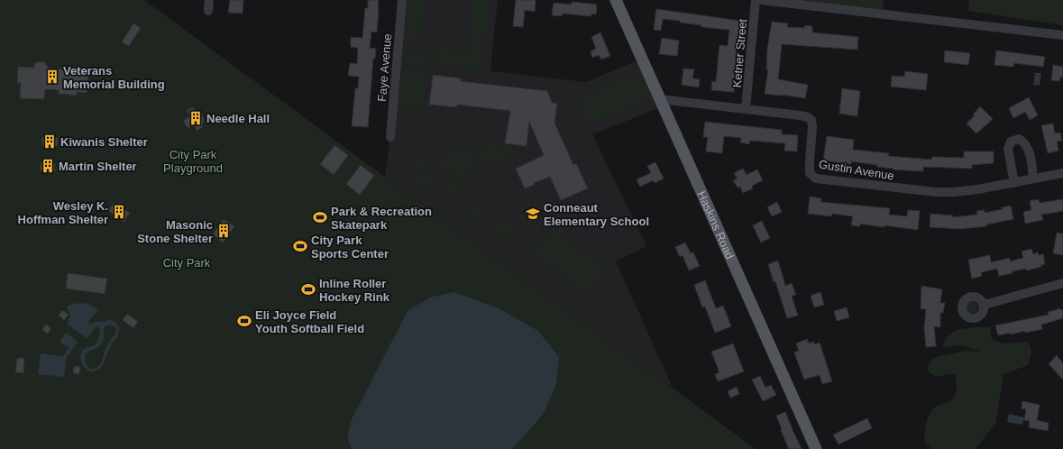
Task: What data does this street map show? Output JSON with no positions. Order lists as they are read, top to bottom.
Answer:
{
  "streets": {
    "main road": ["Haskins Road"],
    "street": ["Ketner Street", "Faye Avenue", "Gustin Avenue"]
  },
  "crossings": [
    ["Ketner Street", "Gustin Avenue"],
    ["Gustin Avenue", "Haskins Road"]
  ],
  "parks": ["City Park Playground", "City Park"],
  "places": {
    "building": [
      "Veterans Memorial Building",
      "Needle Hall",
      "Kiwanis Shelter",
      "Martin Shelter",
      "Wesley K. Hoffman Shelter",
      "Masonic Stone Shelter"
    ],
    "school or university": ["Conneaut Elementary School"],
    "sports": [
      "Park & Recreation Skatepark",
      "City Park Sports Center",
      "Inline Roller Hockey Rink",
      "Eli Joyce Field Youth Softball Field"
    ]
  }
}
